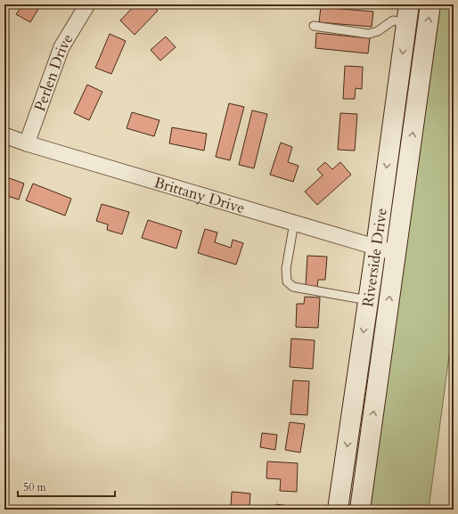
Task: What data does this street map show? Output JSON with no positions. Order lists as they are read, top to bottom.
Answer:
{
  "streets": {
    "street": ["Perlen Drive", "Brittany Drive", "Riverside Drive"]
  },
  "crossings": [
    ["Perlen Drive", "Brittany Drive"],
    ["Brittany Drive", "Riverside Drive"]
  ],
  "scale_bar": "50 m"
}
